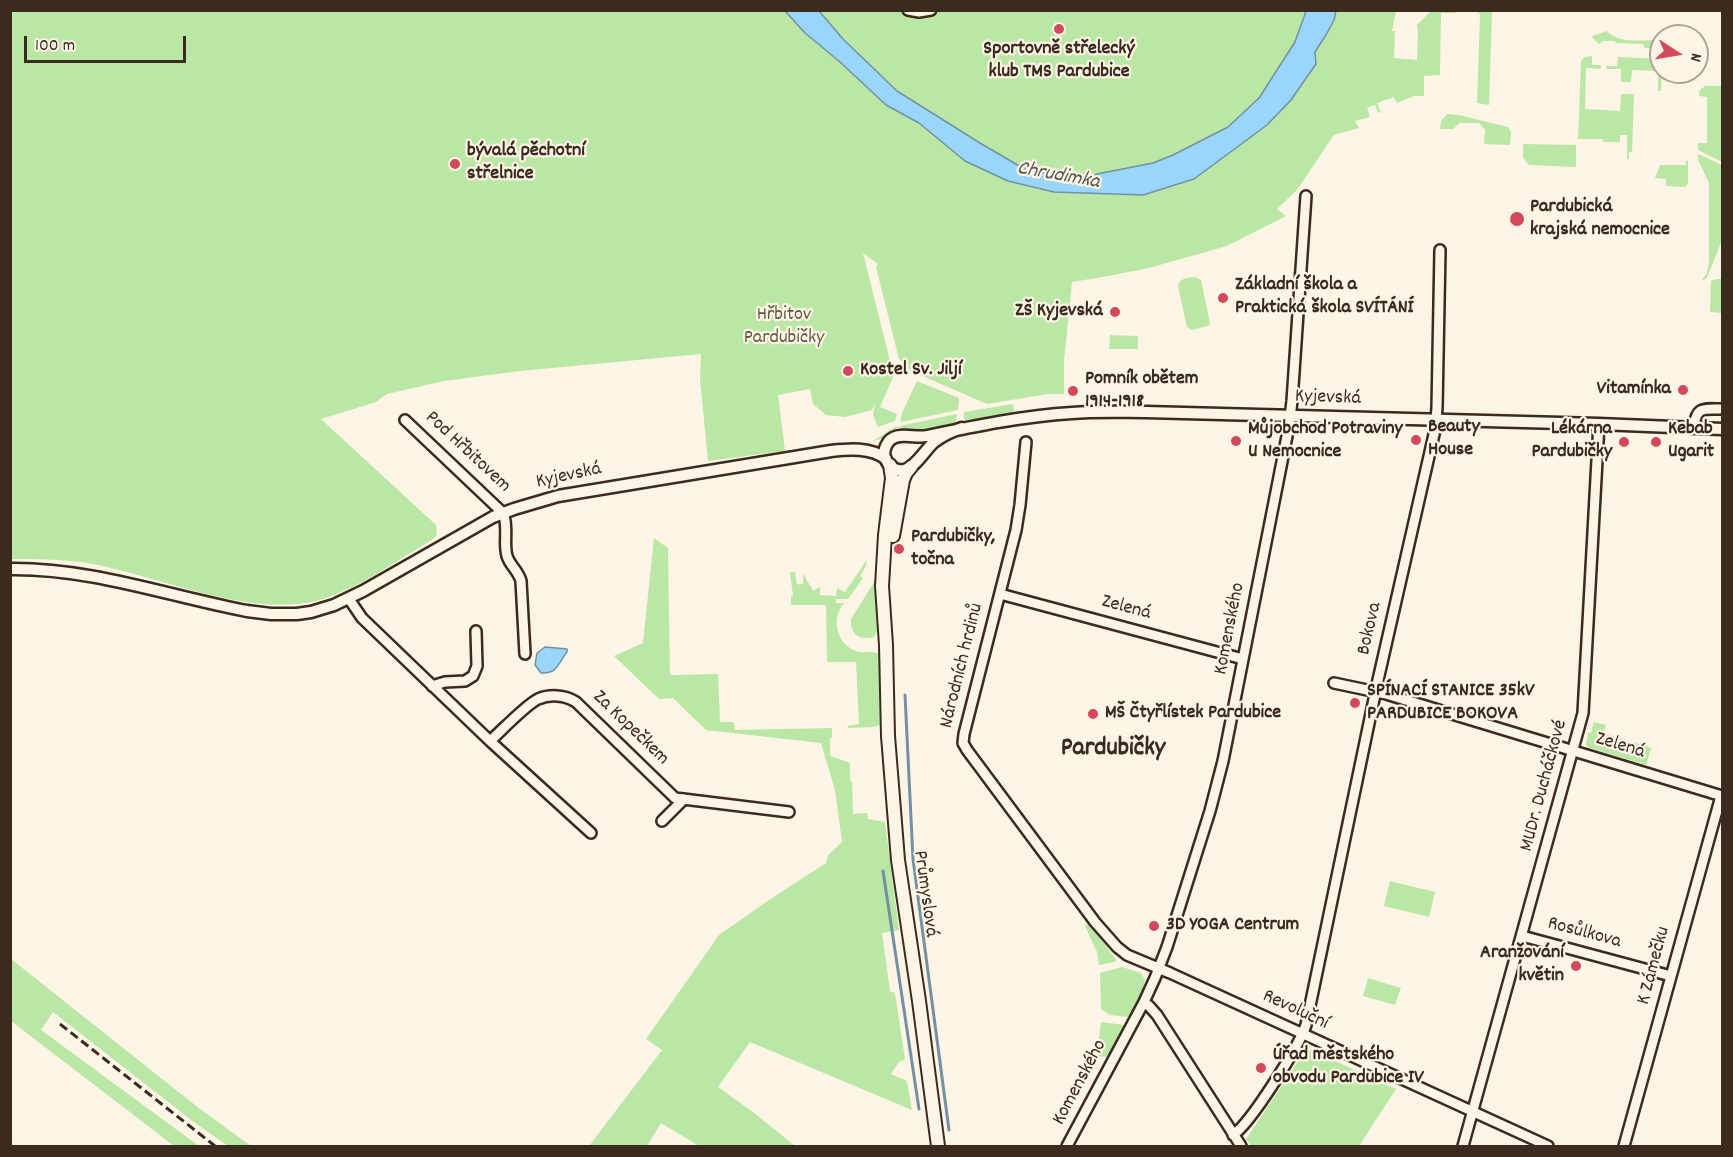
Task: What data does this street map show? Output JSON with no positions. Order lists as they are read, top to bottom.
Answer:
{
  "streets": {
    "main road": ["Průmyslová"],
    "street": [
      "Kyjevská",
      "Pod Hřbitovem",
      "Zelená",
      "Komenského",
      "Bokova",
      "Národních hrdinů",
      "Za Kopečkem",
      "MUDr. Ducháčkové",
      "Rosůlkova",
      "K Zámečku",
      "Revoluční"
    ]
  },
  "crossings": [
    ["Kyjevská", "Pod Hřbitovem"],
    ["Kyjevská", "Komenského"],
    ["Kyjevská", "Bokova"],
    ["Kyjevská", "MUDr. Ducháčkové"],
    ["Kyjevská", "Průmyslová"],
    ["Zelená", "Komenského"],
    ["Zelená", "Bokova"],
    ["Zelená", "Národních hrdinů"],
    ["Zelená", "MUDr. Ducháčkové"],
    ["Zelená", "K Zámečku"],
    ["Komenského", "Národních hrdinů"],
    ["Komenského", "Revoluční"],
    ["Bokova", "Revoluční"],
    ["Národních hrdinů", "Revoluční"],
    ["MUDr. Ducháčkové", "Rosůlkova"],
    ["MUDr. Ducháčkové", "Revoluční"],
    ["Rosůlkova", "K Zámečku"]
  ],
  "districts": ["Pardubičky"],
  "water": ["Chrudimka"],
  "parks": ["Hřbitov Pardubičky"],
  "places": [
    "Sportovně střelecký klub TMS Pardubice",
    "bývalá pěchotní střelnice",
    "Pardubická krajská nemocnice",
    "Základní škola a Praktická škola SVÍTÁNÍ",
    "ZŠ Kyjevská",
    "Kostel Sv. Jiljí",
    "Vitamínka",
    "Pomník obětem 1914-1918",
    "Beauty House",
    "Můjobchod Potraviny U Nemocnice",
    "Lékárna Pardubičky",
    "Kebab Ugarit",
    "Pardubičky, točna",
    "SPÍNACÍ STANICE 35kV PARDUBICE BOKOVA",
    "MŠ Čtyřlístek Pardubice",
    "3D YOGA Centrum",
    "Aranžování květin",
    "Úřad městského obvodu Pardubice IV"
  ],
  "scale_bar": "100 m",
  "north": "right"
}
